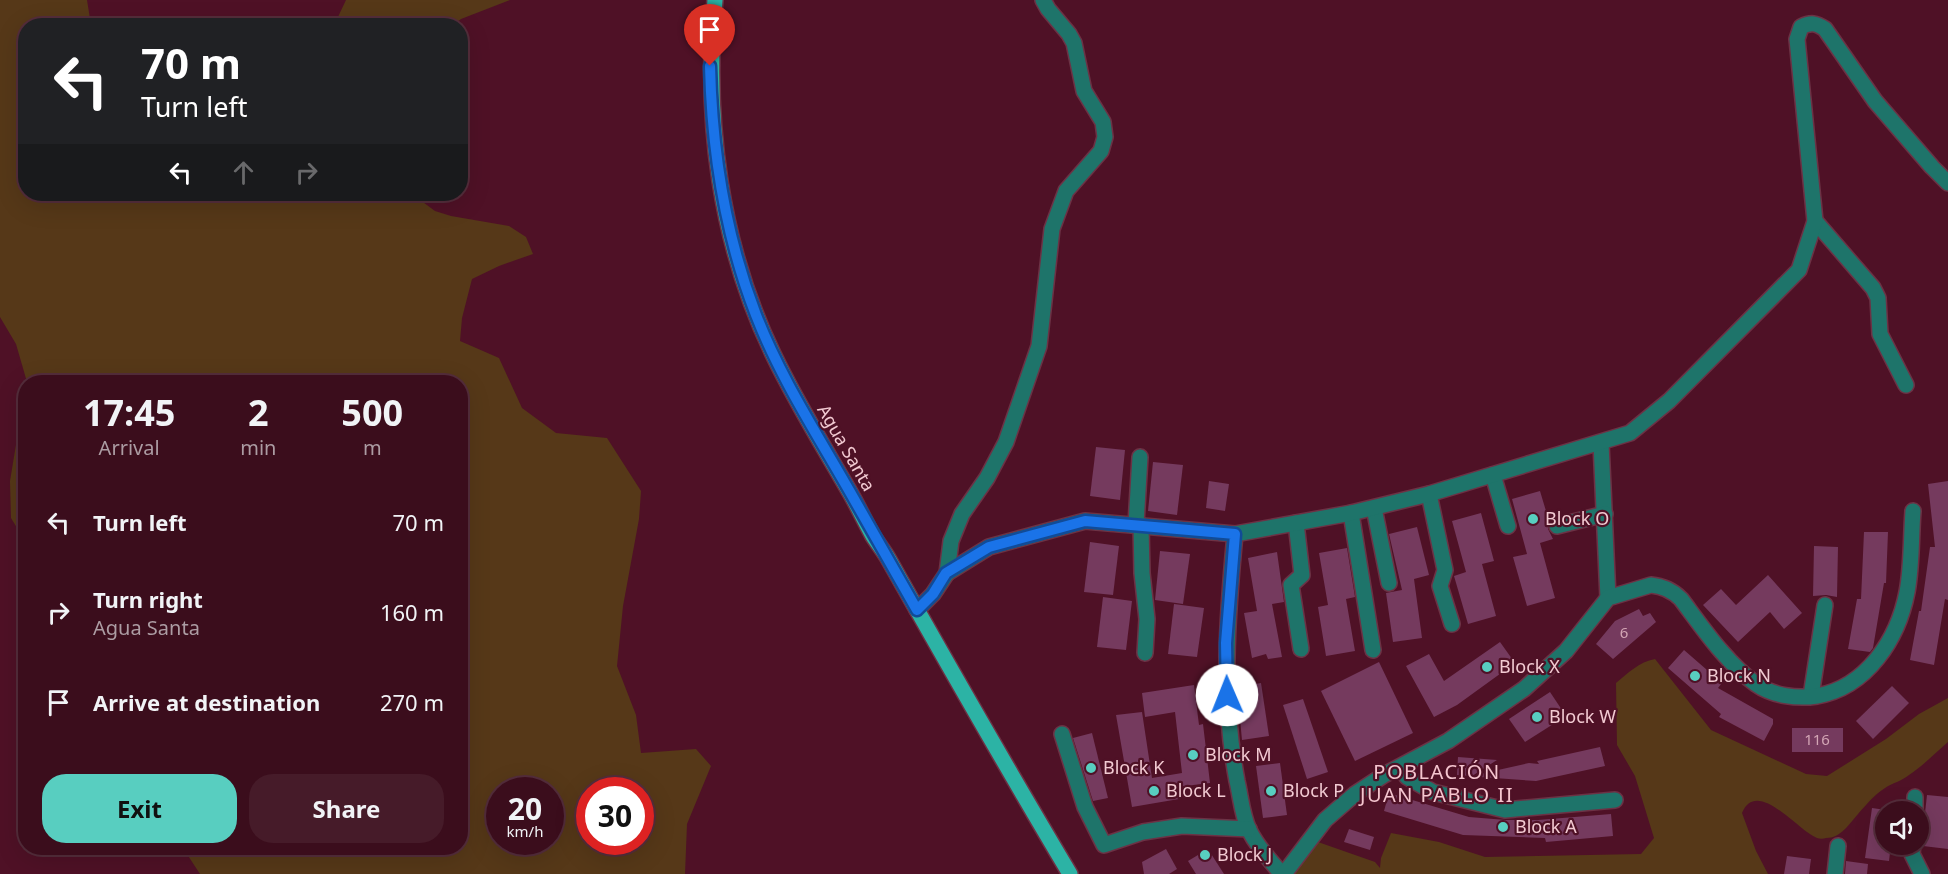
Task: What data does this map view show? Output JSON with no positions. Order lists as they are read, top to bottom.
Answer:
{
  "streets": {
    "main road": ["Agua Santa"]
  },
  "districts": ["POBLACIÓN JUAN PABLO II"],
  "places": [
    "Block O",
    "Block X",
    "Block N",
    "Block W",
    "Block M",
    "Block K",
    "Block L",
    "Block P",
    "Block A",
    "Block J"
  ],
  "house_numbers": ["6", "116"],
  "page": {
    "turn": ["70 m", "Turn left"],
    "eta": [
      "17:45",
      "Arrival",
      "2",
      "min",
      "500",
      "m"
    ],
    "list": [
      {
        "name": "Turn left",
        "value": "70 m"
      },
      {
        "name": "Turn right",
        "note": "Agua Santa",
        "value": "160 m"
      },
      {
        "name": "Arrive at destination",
        "value": "270 m"
      }
    ],
    "buttons": ["Exit", "Share"],
    "speed": "20 km/h",
    "limit": "30"
  }
}
